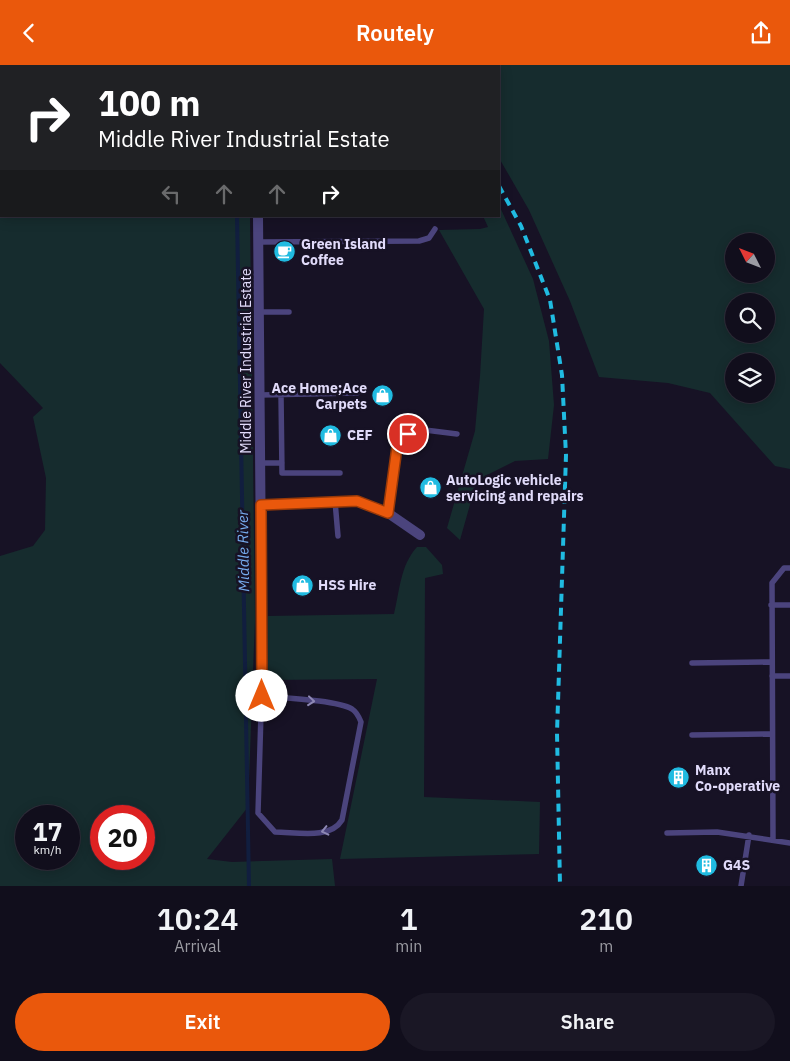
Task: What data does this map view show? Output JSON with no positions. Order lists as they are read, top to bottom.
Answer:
{
  "streets": {
    "street": ["Middle River Industrial Estate"]
  },
  "water": ["Middle River"],
  "places": {
    "cafe": ["Green Island Coffee"],
    "shop": [
      "Ace Home;Ace Carpets",
      "CEF",
      "AutoLogic vehicle servicing and repairs",
      "HSS Hire"
    ],
    "building": ["Manx Co-operative", "G4S"]
  },
  "north": "top left",
  "page": {
    "header": "Routely",
    "turn": ["100 m", "Middle River Industrial Estate"],
    "speed": "17 km/h",
    "limit": "20",
    "eta": [
      "10:24",
      "Arrival",
      "1",
      "min",
      "210",
      "m"
    ],
    "buttons": ["Exit", "Share"]
  }
}
